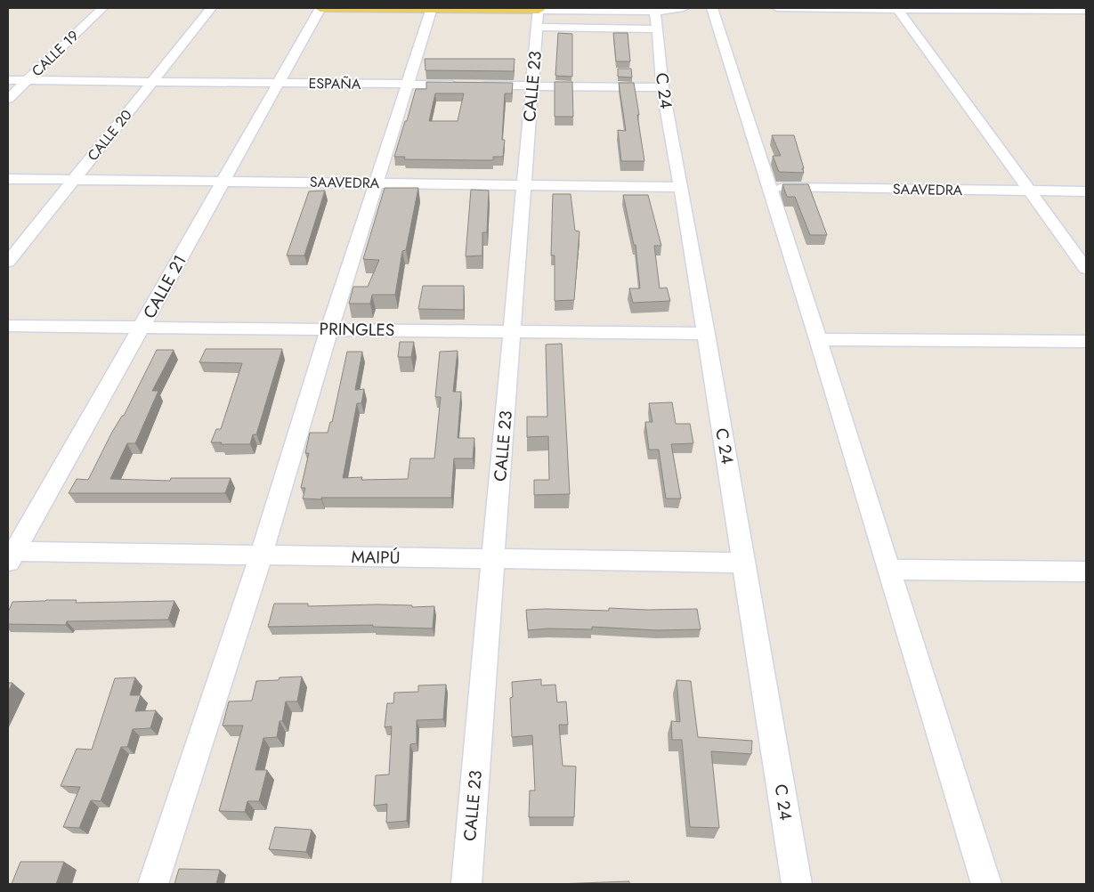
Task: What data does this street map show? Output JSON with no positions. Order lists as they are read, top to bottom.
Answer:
{
  "streets": {
    "street": [
      "CALLE 19",
      "ESPAÑA",
      "CALLE 23",
      "C 24",
      "CALLE 20",
      "SAAVEDRA",
      "CALLE 21",
      "PRINGLES",
      "MAIPÚ"
    ]
  },
  "crossings": [
    ["CALLE 19", "ESPAÑA"],
    ["ESPAÑA", "CALLE 23"],
    ["ESPAÑA", "C 24"],
    ["ESPAÑA", "CALLE 20"],
    ["ESPAÑA", "CALLE 21"],
    ["CALLE 23", "SAAVEDRA"],
    ["CALLE 23", "PRINGLES"],
    ["CALLE 23", "MAIPÚ"],
    ["C 24", "SAAVEDRA"],
    ["C 24", "PRINGLES"],
    ["C 24", "MAIPÚ"],
    ["CALLE 20", "SAAVEDRA"],
    ["SAAVEDRA", "CALLE 21"],
    ["CALLE 21", "PRINGLES"],
    ["CALLE 21", "MAIPÚ"]
  ]
}
